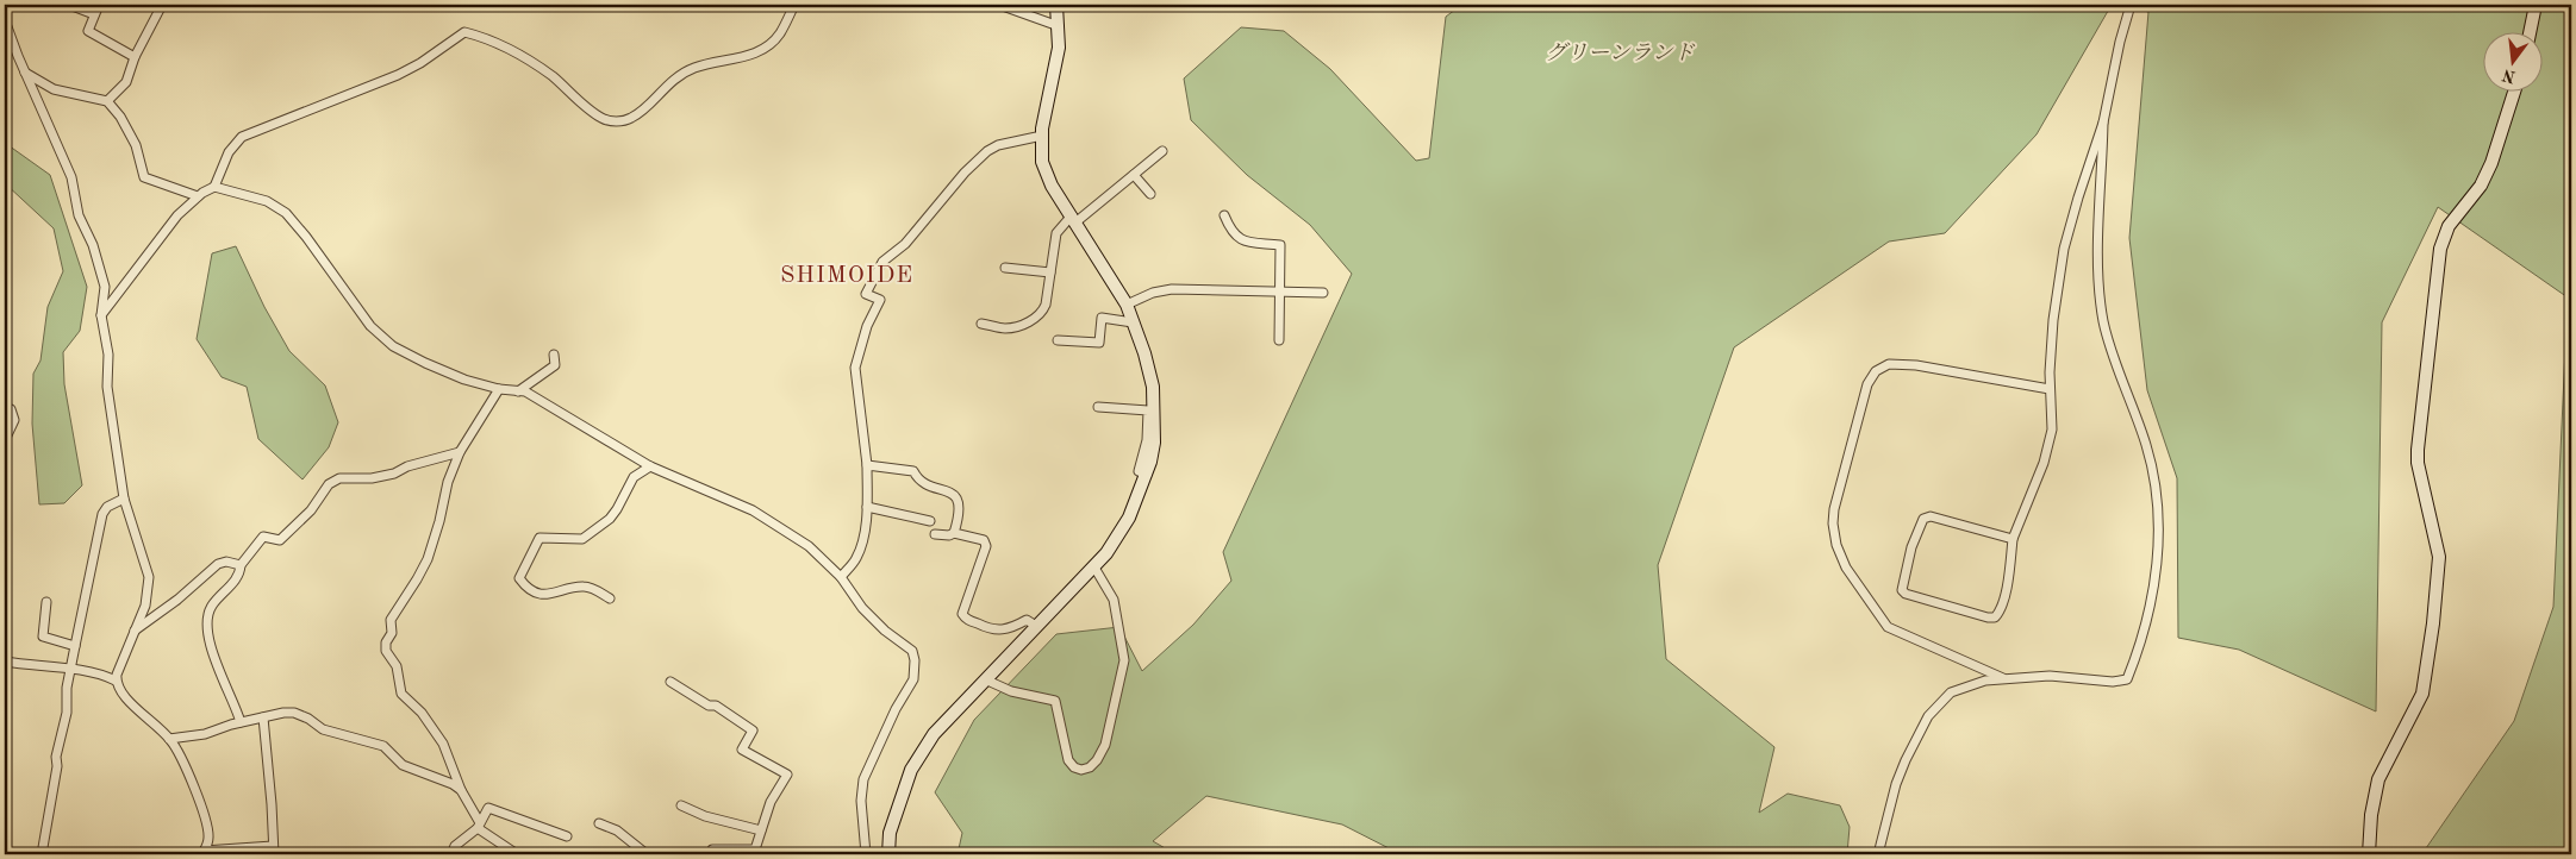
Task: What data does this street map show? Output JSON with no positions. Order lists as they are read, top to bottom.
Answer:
{
  "districts": ["SHIMOIDE"],
  "parks": ["グリーンランド"],
  "north": "bottom"
}
